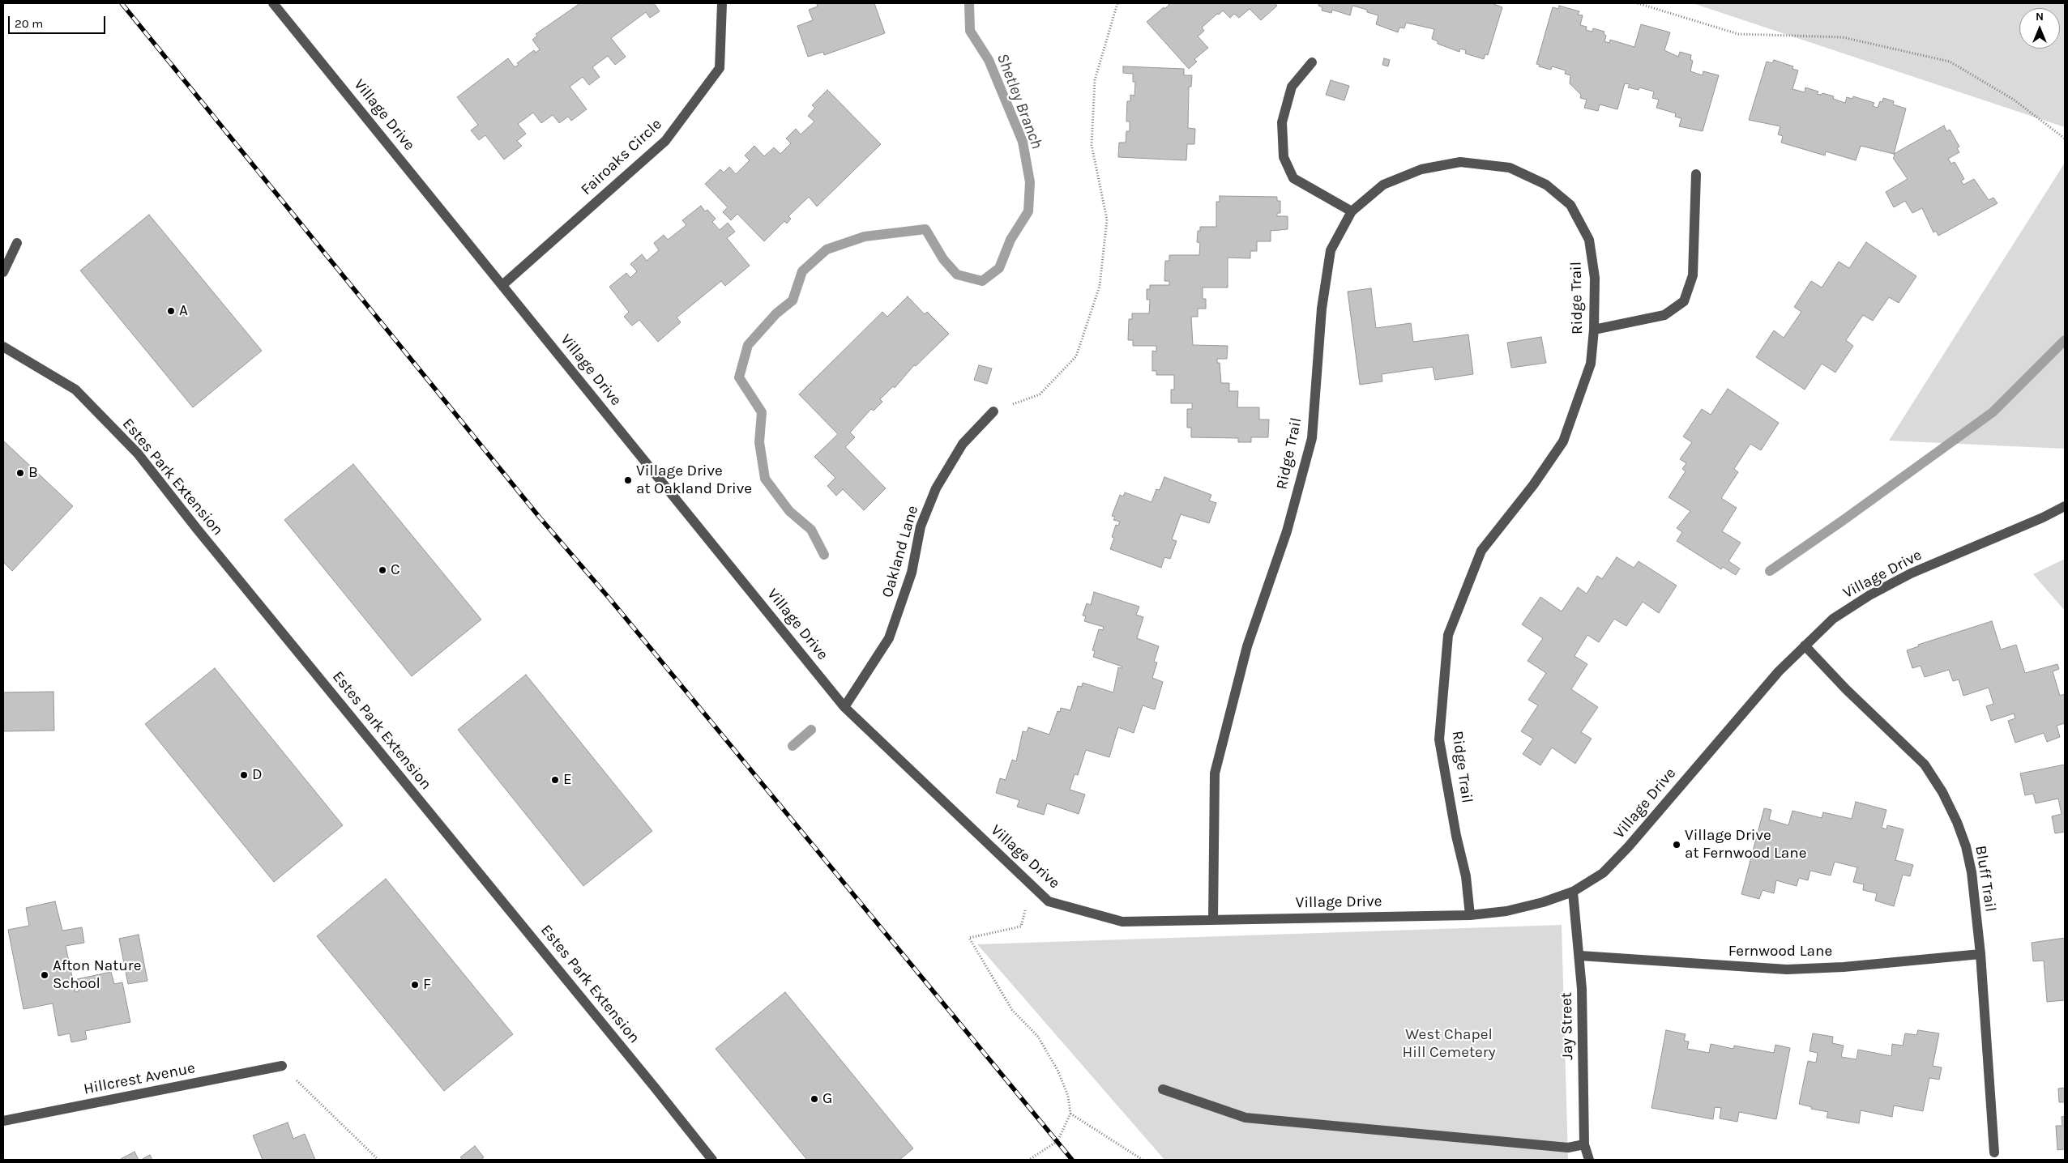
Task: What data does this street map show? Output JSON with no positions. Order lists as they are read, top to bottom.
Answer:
{
  "streets": {
    "street": [
      "Village Drive",
      "Fairoaks Circle",
      "Ridge Trail",
      "Estes Park Extension",
      "Oakland Lane",
      "Bluff Trail",
      "Fernwood Lane",
      "Jay Street",
      "Hillcrest Avenue"
    ]
  },
  "crossings": [
    ["Village Drive", "Fairoaks Circle"],
    ["Village Drive", "Ridge Trail"],
    ["Village Drive", "Oakland Lane"],
    ["Village Drive", "Bluff Trail"],
    ["Village Drive", "Jay Street"],
    ["Bluff Trail", "Fernwood Lane"],
    ["Fernwood Lane", "Jay Street"]
  ],
  "water": ["Shetley Branch"],
  "parks": ["West Chapel Hill Cemetery"],
  "places": [
    "A",
    "B",
    "Village Drive at Oakland Drive",
    "C",
    "D",
    "E",
    "Village Drive at Fernwood Lane",
    "Afton Nature School",
    "F",
    "G"
  ],
  "scale_bar": "20 m",
  "north": "top"
}
